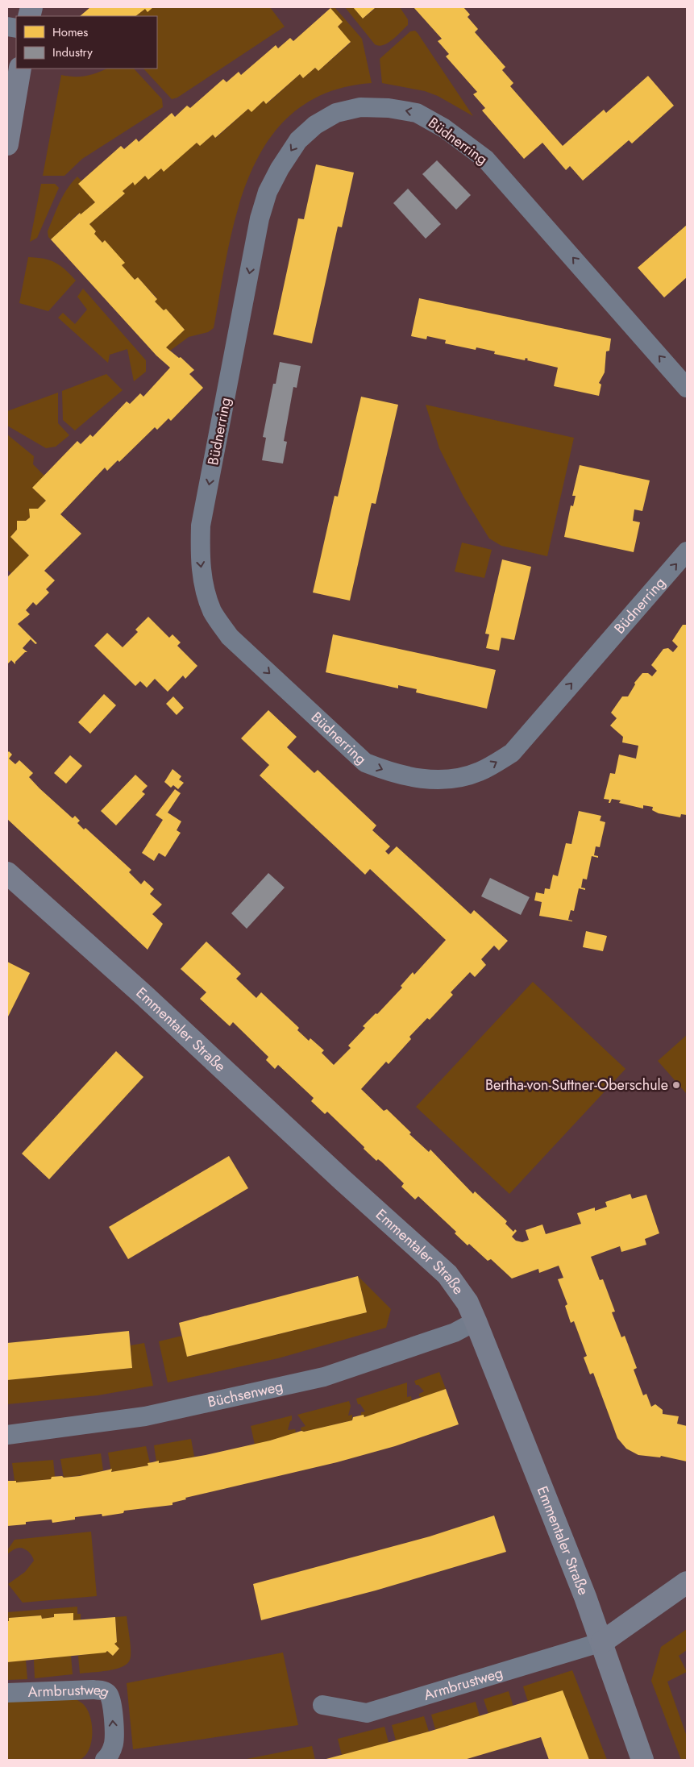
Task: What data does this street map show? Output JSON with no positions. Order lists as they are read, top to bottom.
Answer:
{
  "streets": {
    "street": [
      "Büdnerring",
      "Emmentaler Straße",
      "Büchsenweg",
      "Armbrustweg"
    ]
  },
  "crossings": [
    ["Emmentaler Straße", "Büchsenweg"],
    ["Emmentaler Straße", "Armbrustweg"]
  ],
  "places": ["Bertha-von-Suttner-Oberschule"],
  "legend": ["Homes", "Industry"]
}
